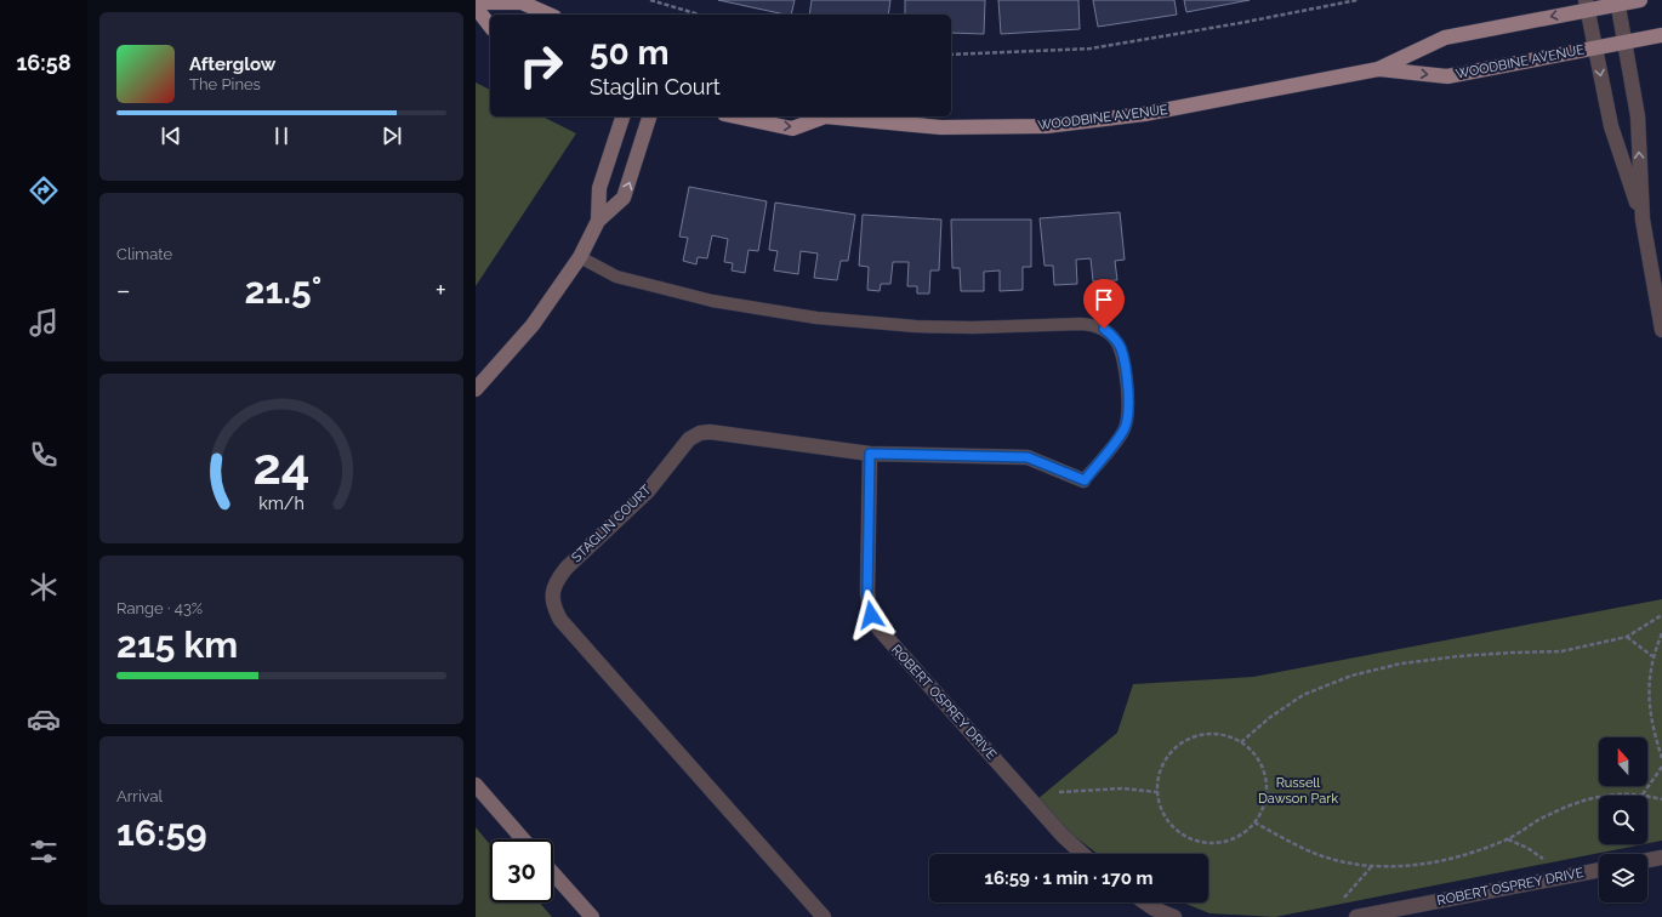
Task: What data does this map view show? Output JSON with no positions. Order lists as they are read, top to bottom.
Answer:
{
  "streets": {
    "main road": ["WOODBINE AVENUE"],
    "street": ["STAGLIN COURT", "ROBERT OSPREY DRIVE"]
  },
  "crossings": [
    ["STAGLIN COURT", "ROBERT OSPREY DRIVE"]
  ],
  "parks": ["Russell Dawson Park"],
  "north": "top",
  "page": {
    "tabs": "16:58",
    "turn": ["50 m", "Staglin Court"],
    "song": ["Afterglow", "The Pines"],
    "tile": [
      "Climate",
      ["Range · 43%", "215 km"],
      ["Arrival", "16:59"]
    ],
    "heat": ["−", "21.5°", "+"],
    "limit": "30",
    "trip": "16:59 · 1 min · 170 m",
    "gauge": ["24", "km/h"]
  }
}
